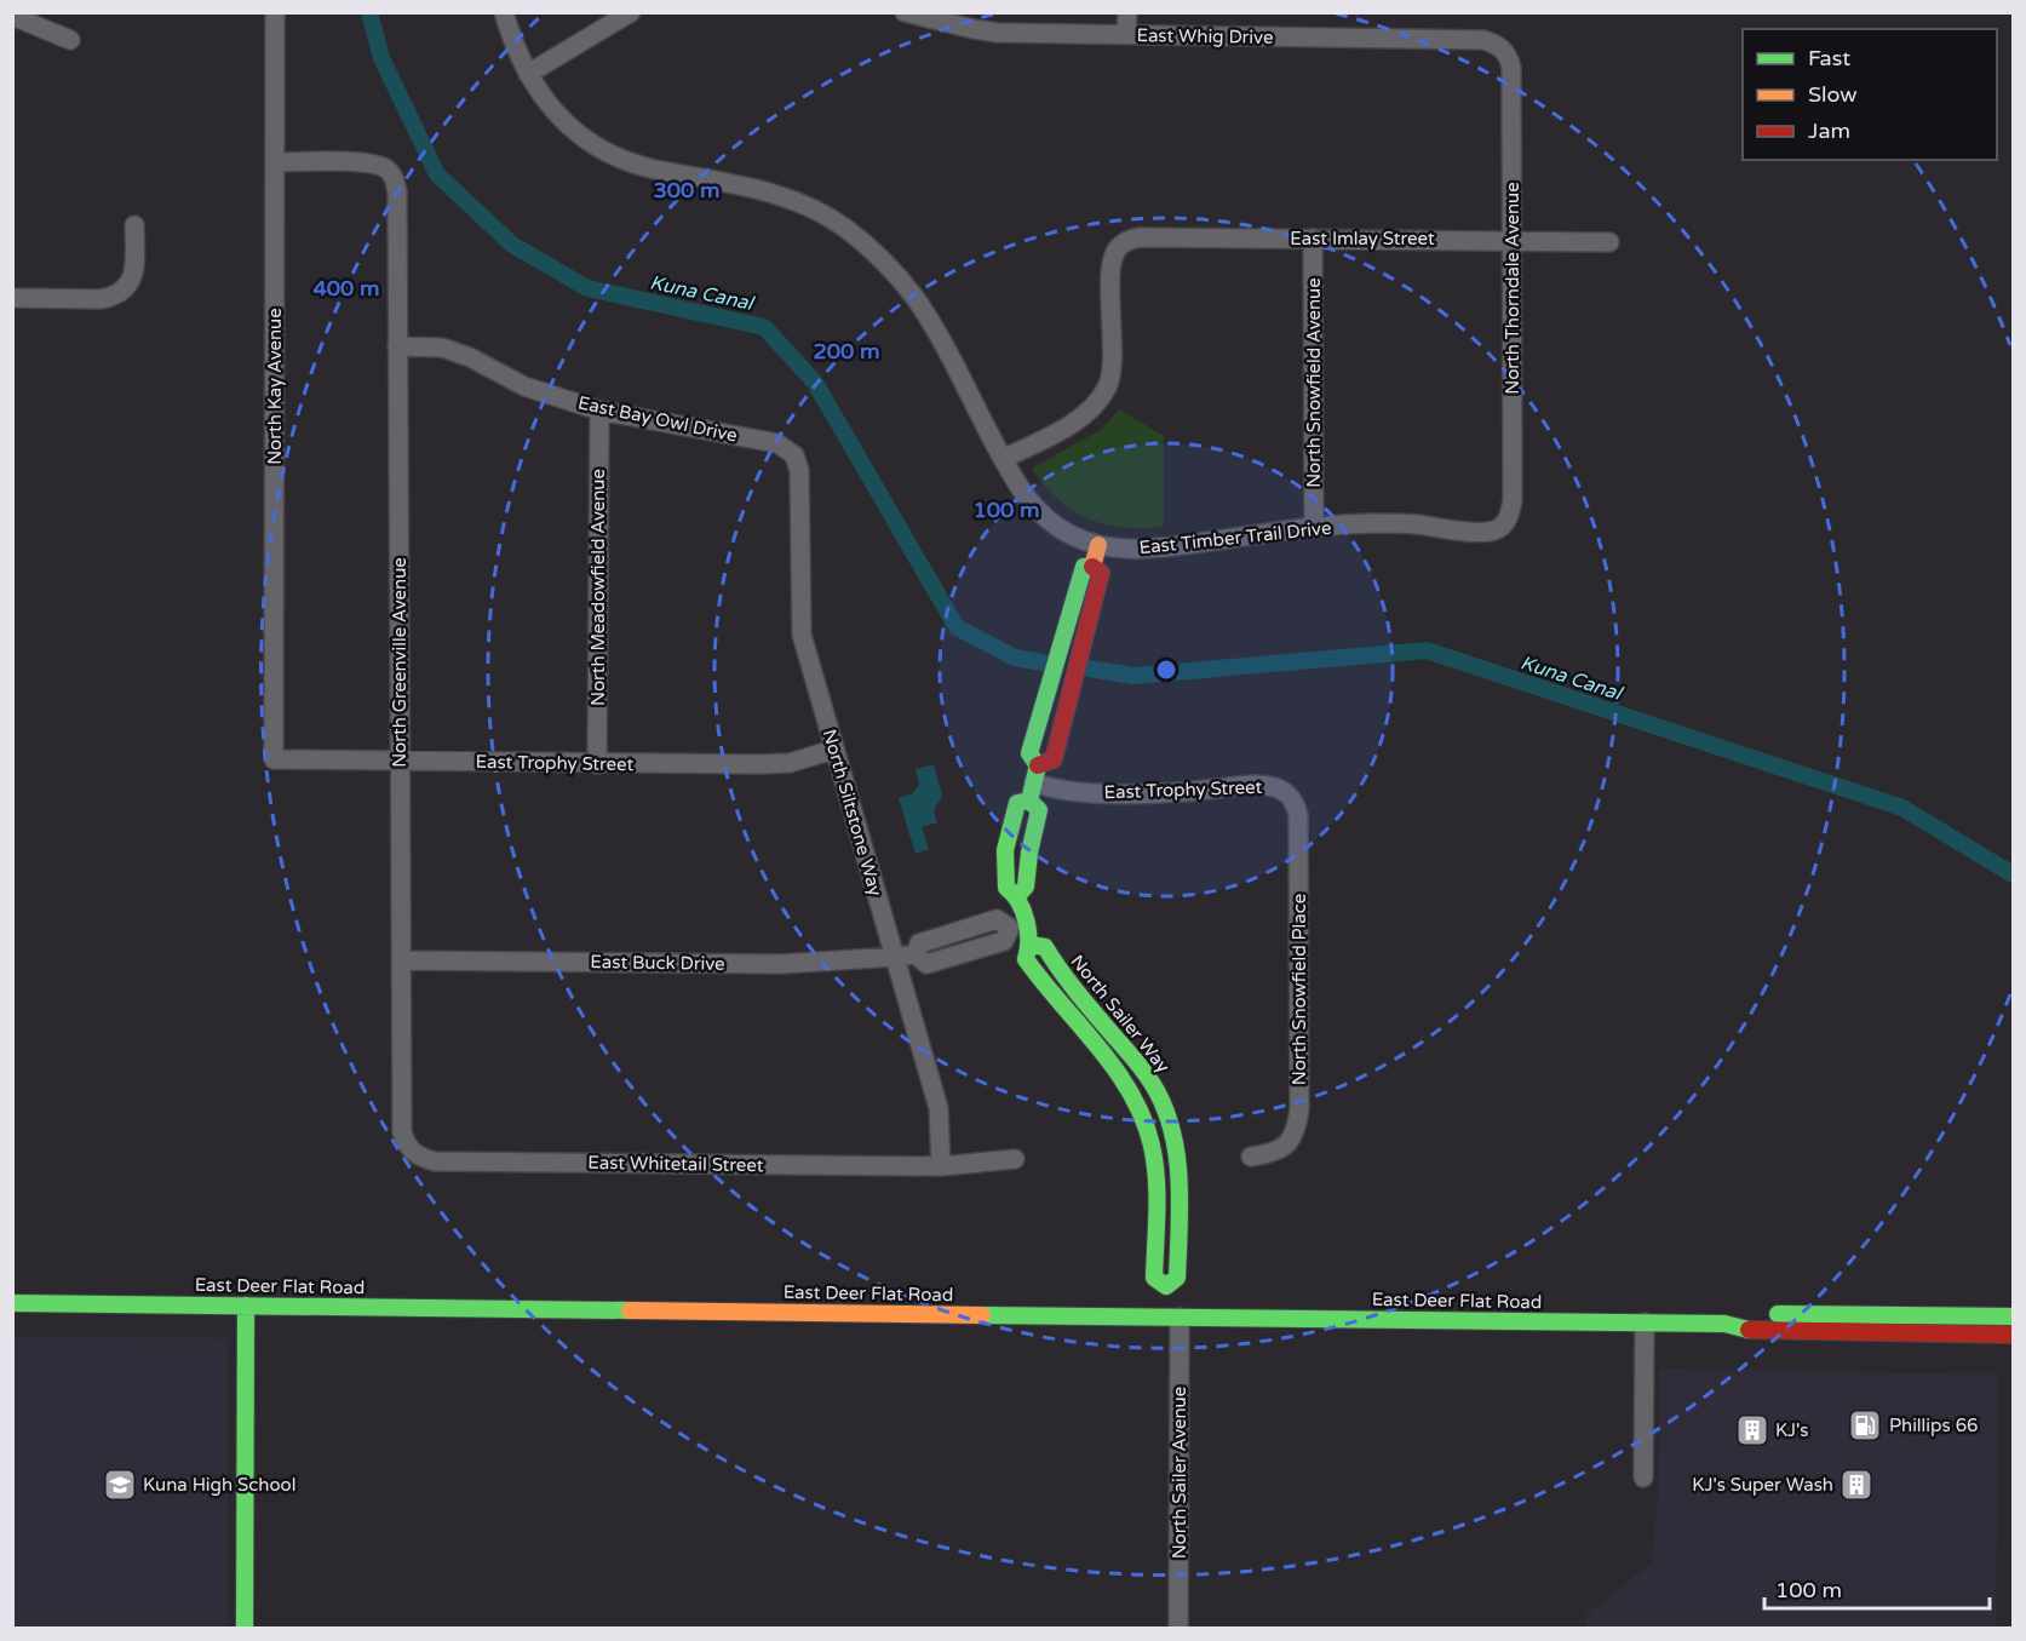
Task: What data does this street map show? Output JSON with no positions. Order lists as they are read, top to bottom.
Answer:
{
  "streets": {
    "main road": ["North Sailer Way", "East Deer Flat Road"],
    "street": [
      "East Whig Drive",
      "East Imlay Street",
      "North Thorndale Avenue",
      "North Snowfield Avenue",
      "North Kay Avenue",
      "East Bay Owl Drive",
      "East Timber Trail Drive",
      "North Meadowfield Avenue",
      "North Greenville Avenue",
      "East Trophy Street",
      "North Siltstone Way",
      "East Buck Drive",
      "North Snowfield Place",
      "East Whitetail Street",
      "North Sailer Avenue"
    ]
  },
  "crossings": [
    ["East Whig Drive", "North Thorndale Avenue"],
    ["East Imlay Street", "North Thorndale Avenue"],
    ["East Imlay Street", "North Snowfield Avenue"],
    ["East Imlay Street", "East Timber Trail Drive"],
    ["North Thorndale Avenue", "East Timber Trail Drive"],
    ["North Snowfield Avenue", "East Timber Trail Drive"],
    ["North Kay Avenue", "North Greenville Avenue"],
    ["North Kay Avenue", "East Trophy Street"],
    ["East Bay Owl Drive", "North Meadowfield Avenue"],
    ["East Bay Owl Drive", "North Greenville Avenue"],
    ["East Bay Owl Drive", "North Siltstone Way"],
    ["East Timber Trail Drive", "North Sailer Way"],
    ["North Meadowfield Avenue", "East Trophy Street"],
    ["North Greenville Avenue", "East Trophy Street"],
    ["North Greenville Avenue", "East Buck Drive"],
    ["North Greenville Avenue", "East Whitetail Street"],
    ["East Trophy Street", "North Siltstone Way"],
    ["East Trophy Street", "North Snowfield Place"],
    ["East Trophy Street", "North Sailer Way"],
    ["North Siltstone Way", "East Buck Drive"],
    ["North Siltstone Way", "East Whitetail Street"],
    ["East Buck Drive", "North Sailer Way"],
    ["North Sailer Way", "East Deer Flat Road"],
    ["North Sailer Way", "North Sailer Avenue"],
    ["East Deer Flat Road", "North Sailer Avenue"]
  ],
  "water": ["Kuna Canal"],
  "places": {
    "fuel station": ["Phillips 66"],
    "building": ["KJ's", "KJ's Super Wash"],
    "school or university": ["Kuna High School"]
  },
  "legend": ["Fast", "Slow", "Jam"],
  "scale_bar": "100 m",
  "rings": [
    "300 m",
    "400 m",
    "200 m",
    "100 m"
  ]
}
